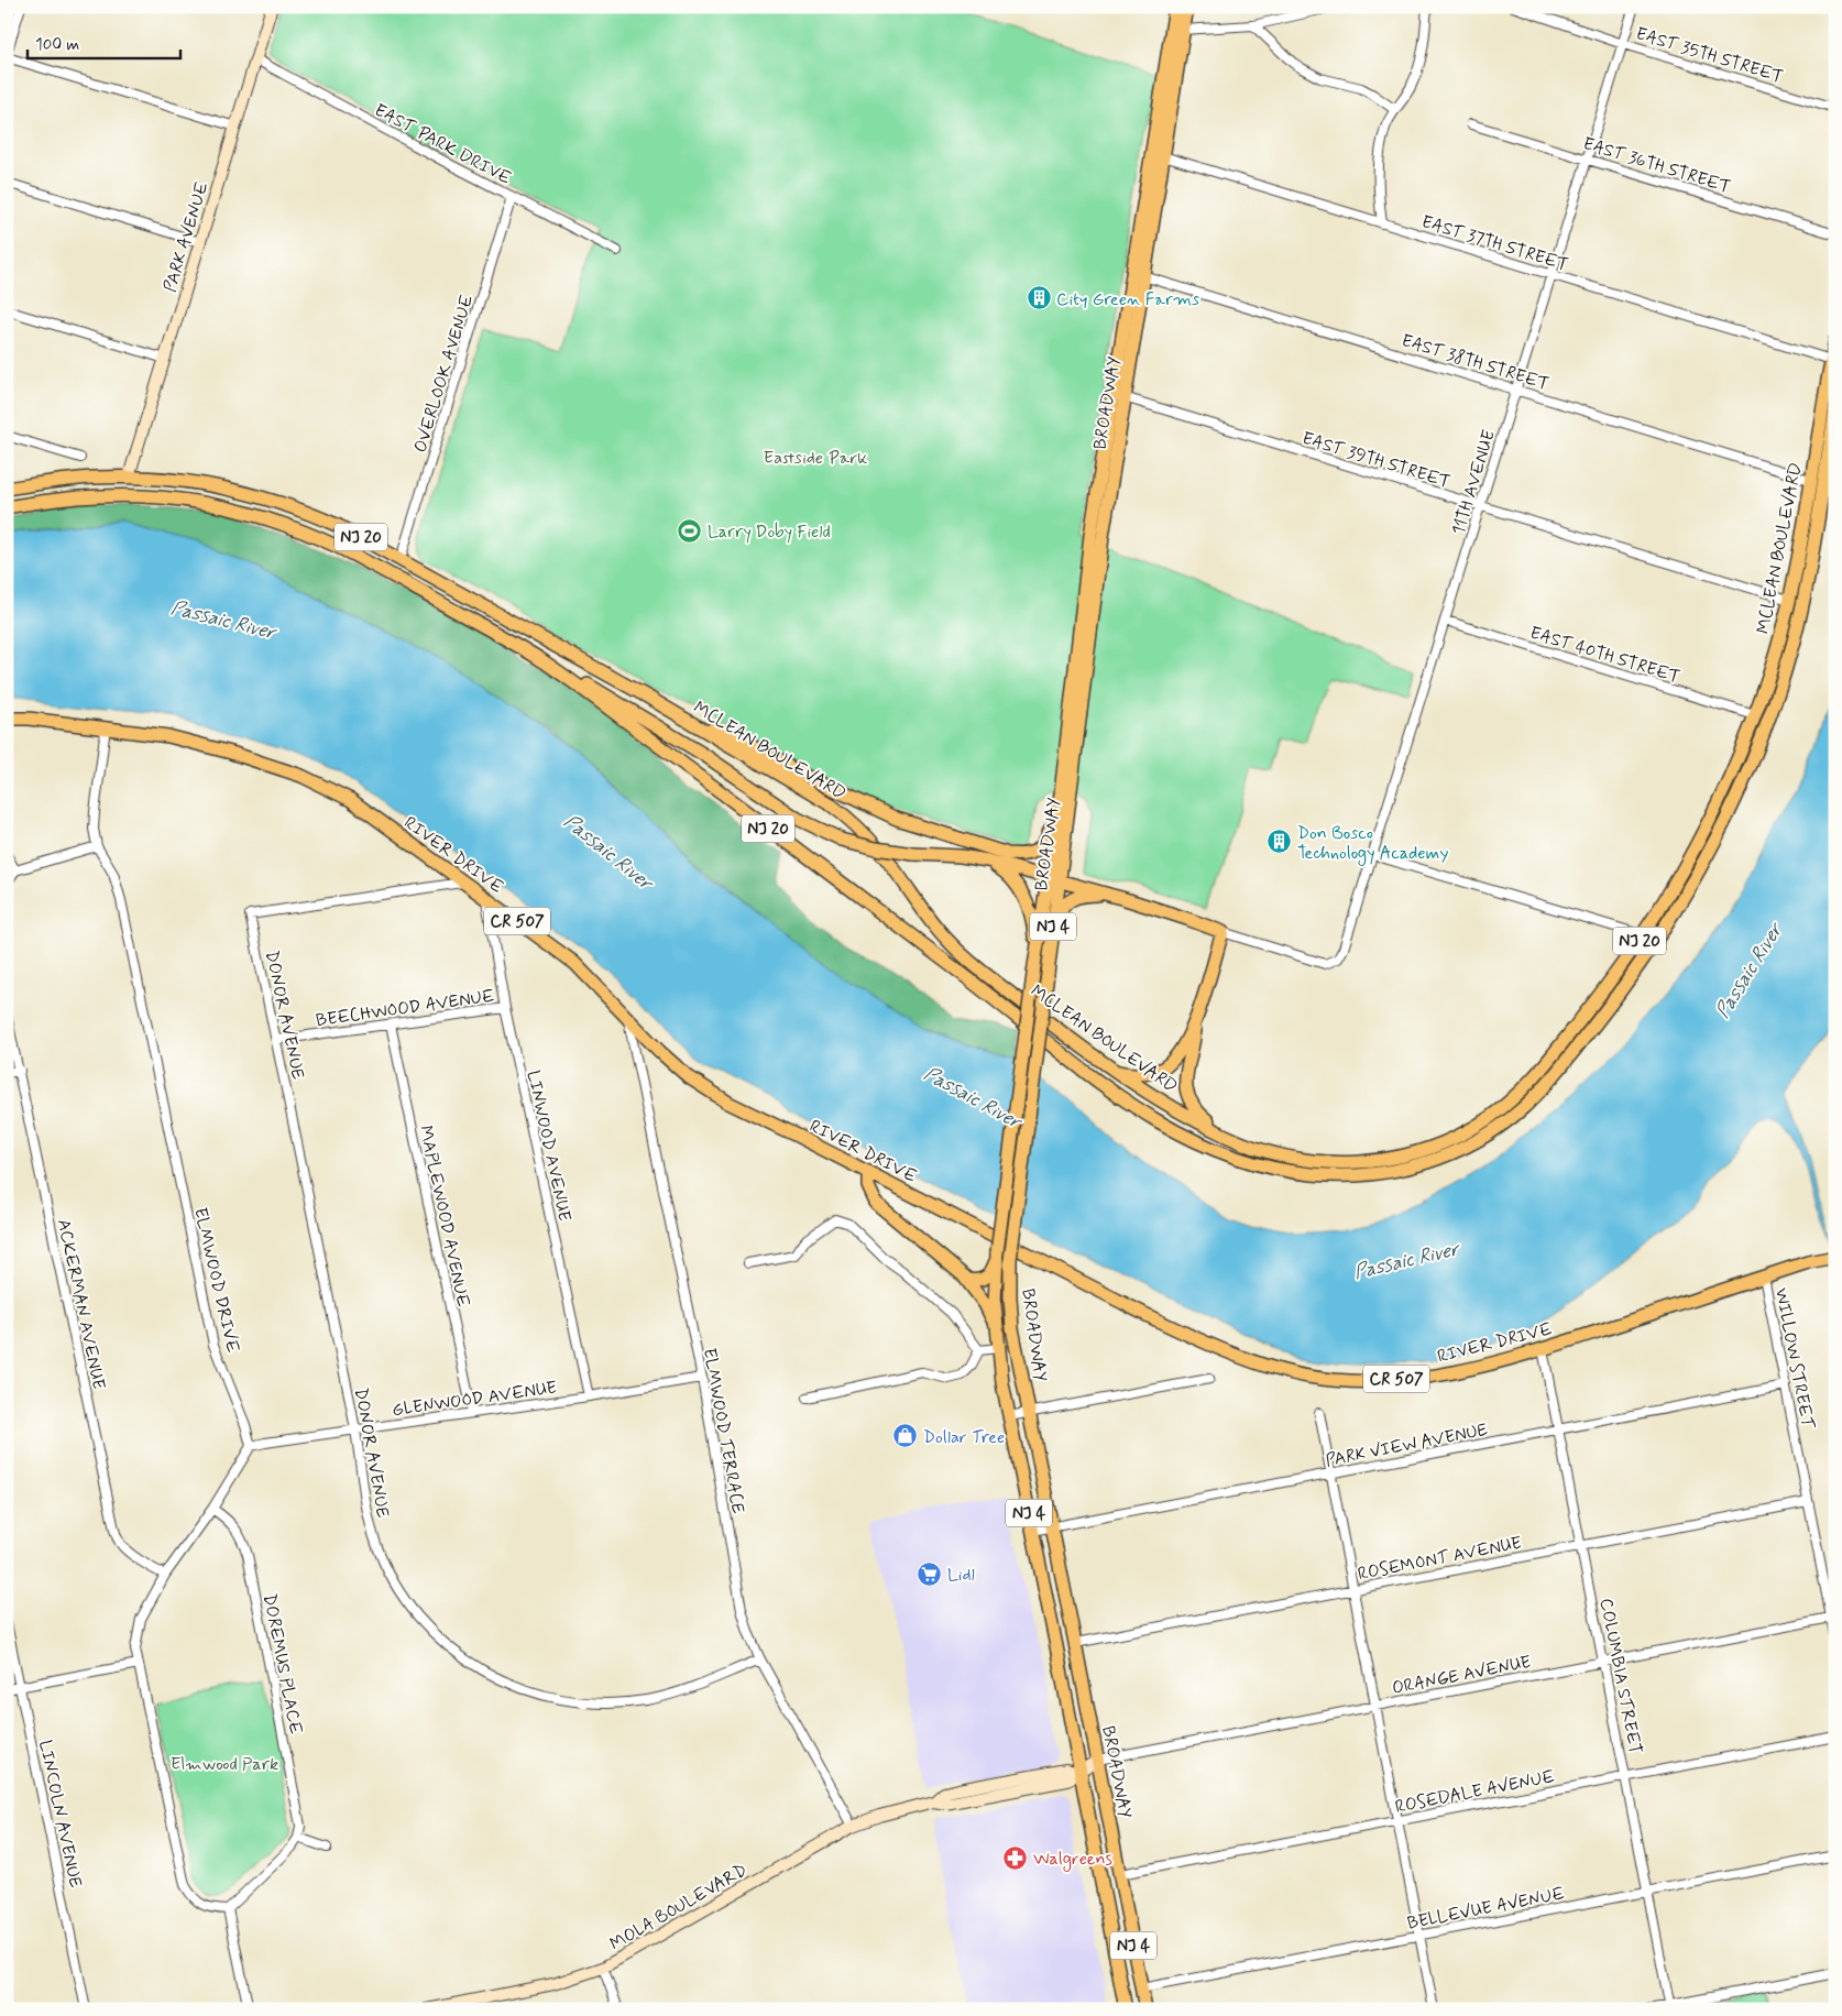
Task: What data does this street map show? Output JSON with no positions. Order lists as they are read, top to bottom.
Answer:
{
  "streets": {
    "main road": [
      "BROADWAY",
      "NJ 20",
      "MCLEAN BOULEVARD",
      "RIVER DRIVE",
      "CR 507",
      "NJ 4"
    ],
    "street": [
      "EAST 35TH STREET",
      "EAST PARK DRIVE",
      "EAST 36TH STREET",
      "PARK AVENUE",
      "EAST 37TH STREET",
      "EAST 38TH STREET",
      "OVERLOOK AVENUE",
      "EAST 39TH STREET",
      "11TH AVENUE",
      "EAST 40TH STREET",
      "BEECHWOOD AVENUE",
      "DONOR AVENUE",
      "LINWOOD AVENUE",
      "MAPLEWOOD AVENUE",
      "ELMWOOD DRIVE",
      "ACKERMAN AVENUE",
      "WILLOW STREET",
      "GLENWOOD AVENUE",
      "ELMWOOD TERRACE",
      "PARK VIEW AVENUE",
      "ROSEMONT AVENUE",
      "DOREMUS PLACE",
      "ORANGE AVENUE",
      "COLUMBIA STREET",
      "ROSEDALE AVENUE",
      "LINCOLN AVENUE",
      "MOLA BOULEVARD",
      "BELLEVUE AVENUE"
    ]
  },
  "crossings": [
    ["EAST 35TH STREET", "11TH AVENUE"],
    ["EAST PARK DRIVE", "PARK AVENUE"],
    ["EAST PARK DRIVE", "OVERLOOK AVENUE"],
    ["EAST 36TH STREET", "11TH AVENUE"],
    ["PARK AVENUE", "MCLEAN BOULEVARD"],
    ["EAST 37TH STREET", "BROADWAY"],
    ["EAST 37TH STREET", "11TH AVENUE"],
    ["EAST 37TH STREET", "MCLEAN BOULEVARD"],
    ["EAST 38TH STREET", "BROADWAY"],
    ["EAST 38TH STREET", "11TH AVENUE"],
    ["EAST 38TH STREET", "MCLEAN BOULEVARD"],
    ["OVERLOOK AVENUE", "MCLEAN BOULEVARD"],
    ["BROADWAY", "EAST 39TH STREET"],
    ["BROADWAY", "PARK VIEW AVENUE"],
    ["BROADWAY", "ROSEMONT AVENUE"],
    ["BROADWAY", "ORANGE AVENUE"],
    ["BROADWAY", "ROSEDALE AVENUE"],
    ["BROADWAY", "MOLA BOULEVARD"],
    ["BROADWAY", "BELLEVUE AVENUE"],
    ["EAST 39TH STREET", "11TH AVENUE"],
    ["EAST 39TH STREET", "MCLEAN BOULEVARD"],
    ["11TH AVENUE", "EAST 40TH STREET"],
    ["MCLEAN BOULEVARD", "EAST 40TH STREET"],
    ["RIVER DRIVE", "CR 507"],
    ["RIVER DRIVE", "DONOR AVENUE"],
    ["RIVER DRIVE", "LINWOOD AVENUE"],
    ["RIVER DRIVE", "ELMWOOD DRIVE"],
    ["RIVER DRIVE", "WILLOW STREET"],
    ["RIVER DRIVE", "ELMWOOD TERRACE"],
    ["RIVER DRIVE", "COLUMBIA STREET"],
    ["CR 507", "WILLOW STREET"],
    ["BEECHWOOD AVENUE", "DONOR AVENUE"],
    ["BEECHWOOD AVENUE", "LINWOOD AVENUE"],
    ["BEECHWOOD AVENUE", "MAPLEWOOD AVENUE"],
    ["DONOR AVENUE", "GLENWOOD AVENUE"],
    ["DONOR AVENUE", "ELMWOOD TERRACE"],
    ["LINWOOD AVENUE", "GLENWOOD AVENUE"],
    ["MAPLEWOOD AVENUE", "GLENWOOD AVENUE"],
    ["ELMWOOD DRIVE", "GLENWOOD AVENUE"],
    ["WILLOW STREET", "PARK VIEW AVENUE"],
    ["WILLOW STREET", "ROSEMONT AVENUE"],
    ["WILLOW STREET", "ORANGE AVENUE"],
    ["GLENWOOD AVENUE", "ELMWOOD TERRACE"],
    ["ELMWOOD TERRACE", "MOLA BOULEVARD"],
    ["PARK VIEW AVENUE", "COLUMBIA STREET"],
    ["ROSEMONT AVENUE", "COLUMBIA STREET"],
    ["ORANGE AVENUE", "COLUMBIA STREET"],
    ["COLUMBIA STREET", "ROSEDALE AVENUE"],
    ["COLUMBIA STREET", "BELLEVUE AVENUE"]
  ],
  "water": ["Passaic River"],
  "parks": ["Eastside Park", "Elmwood Park"],
  "places": {
    "building": ["City Green Farms", "Don Bosco Technology Academy"],
    "sports": ["Larry Doby Field"],
    "shop": ["Dollar Tree"],
    "supermarket": ["Lidl"],
    "pharmacy": ["Walgreens"]
  },
  "scale_bar": "100 m"
}
